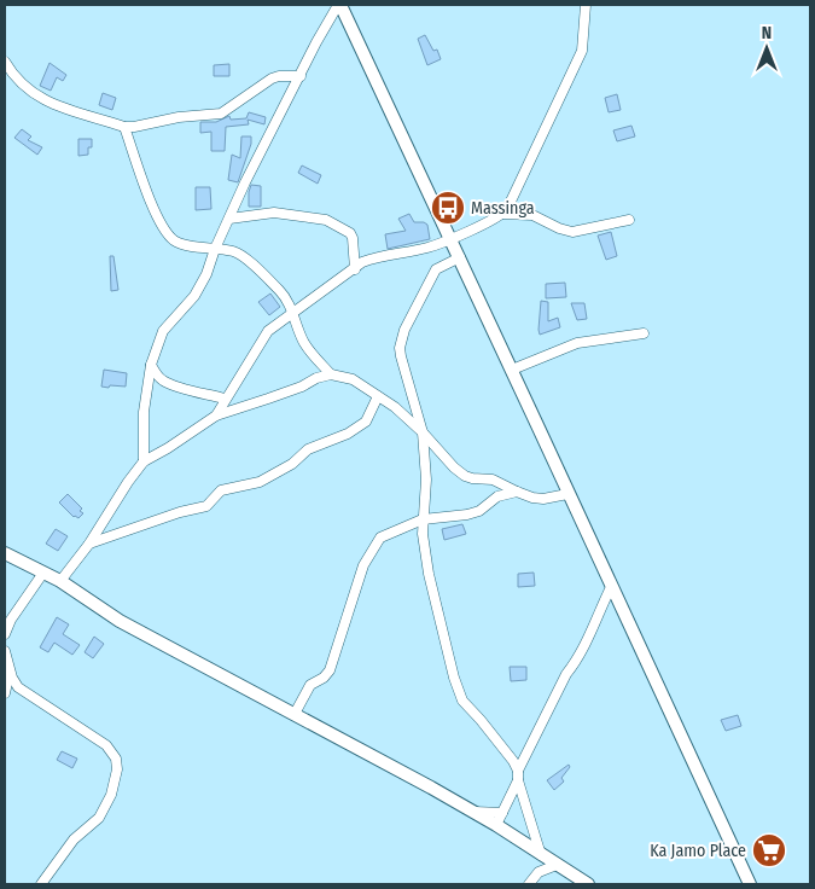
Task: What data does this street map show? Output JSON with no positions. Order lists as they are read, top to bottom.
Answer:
{
  "places": {
    "bus stop": ["Massinga"],
    "supermarket": ["Ka Jamo Place"]
  },
  "north": "top"
}
